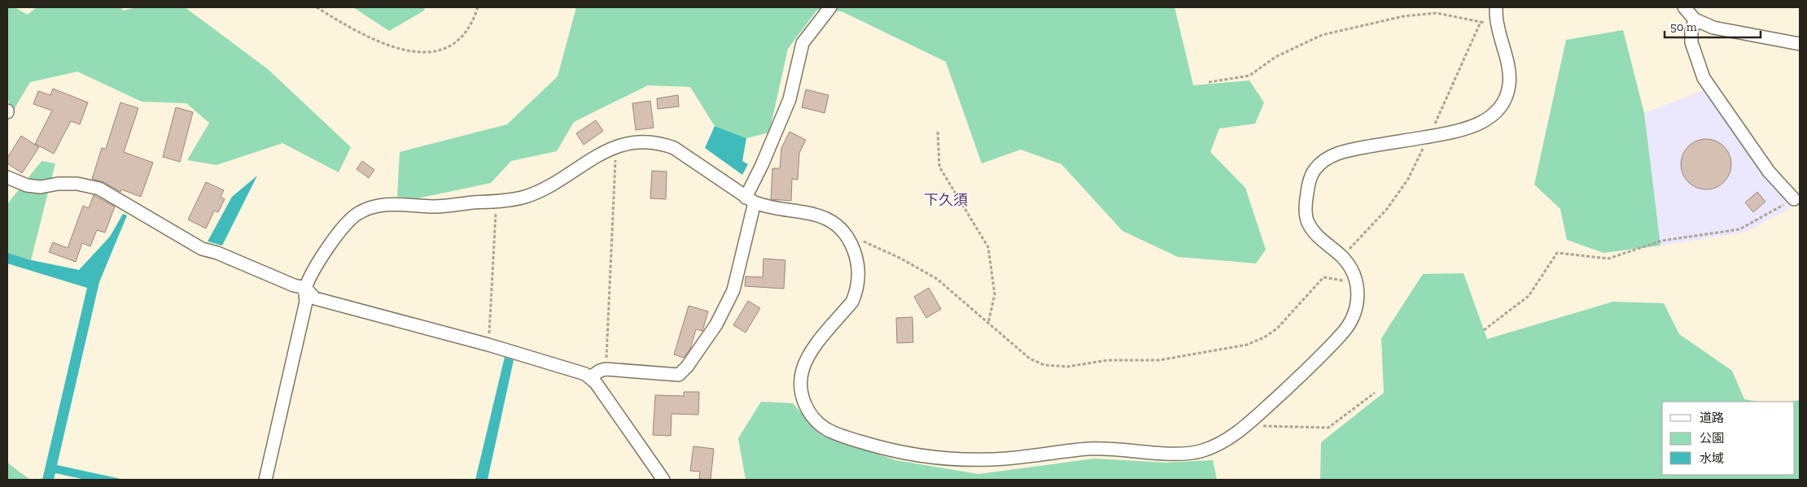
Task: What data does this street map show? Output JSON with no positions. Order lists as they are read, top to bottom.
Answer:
{
  "districts": ["下久須"],
  "legend": ["道路", "公園", "水域"],
  "scale_bar": "50 m"
}
